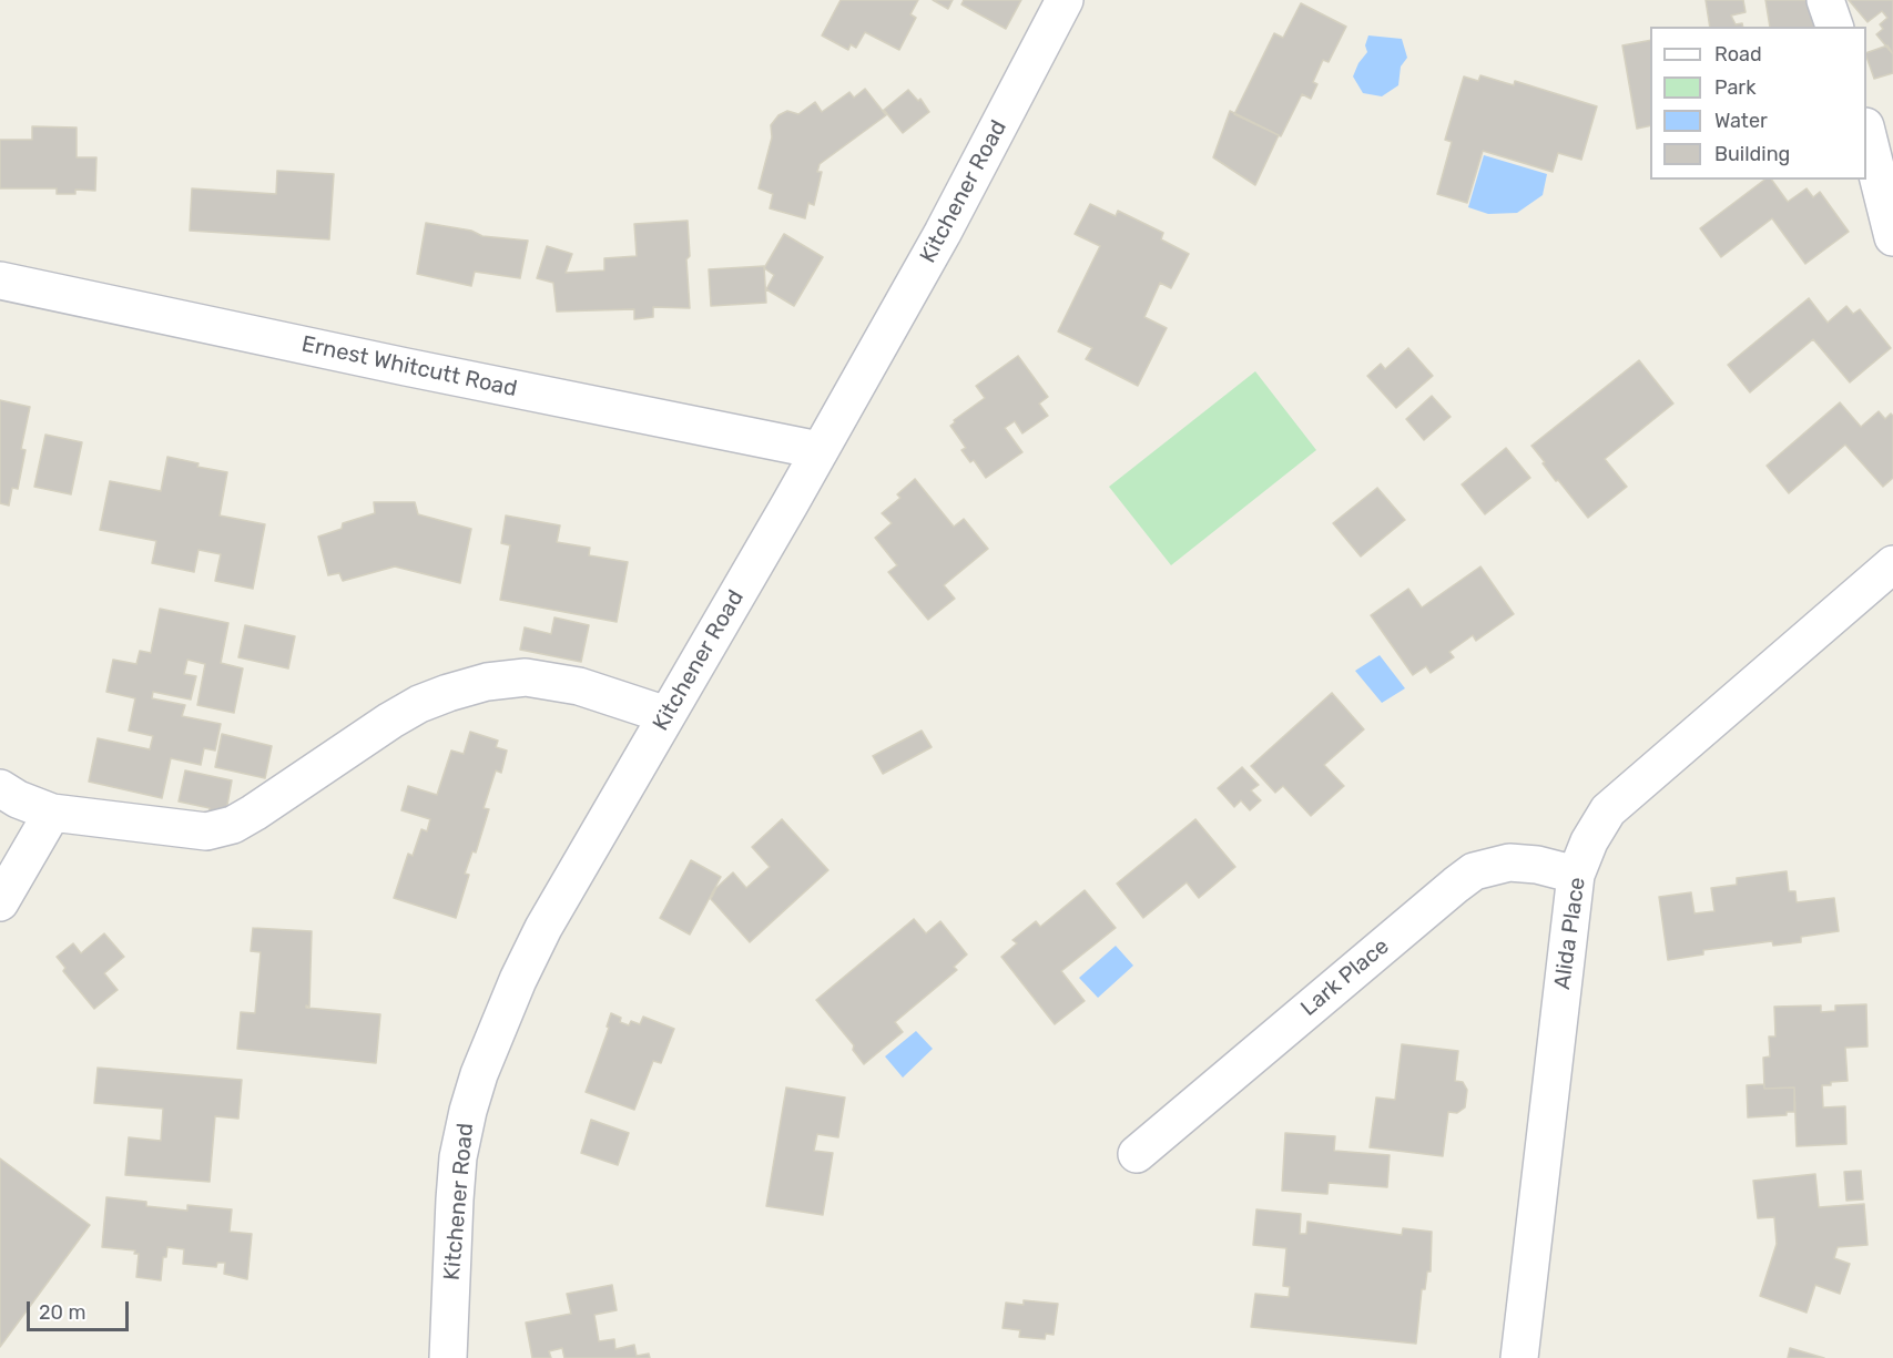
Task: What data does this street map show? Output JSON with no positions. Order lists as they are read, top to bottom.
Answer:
{
  "streets": {
    "street": [
      "Kitchener Road",
      "Ernest Whitcutt Road",
      "Alida Place",
      "Lark Place"
    ]
  },
  "crossings": [
    ["Kitchener Road", "Ernest Whitcutt Road"],
    ["Alida Place", "Lark Place"]
  ],
  "legend": [
    "Road",
    "Park",
    "Water",
    "Building"
  ],
  "scale_bar": "20 m"
}
